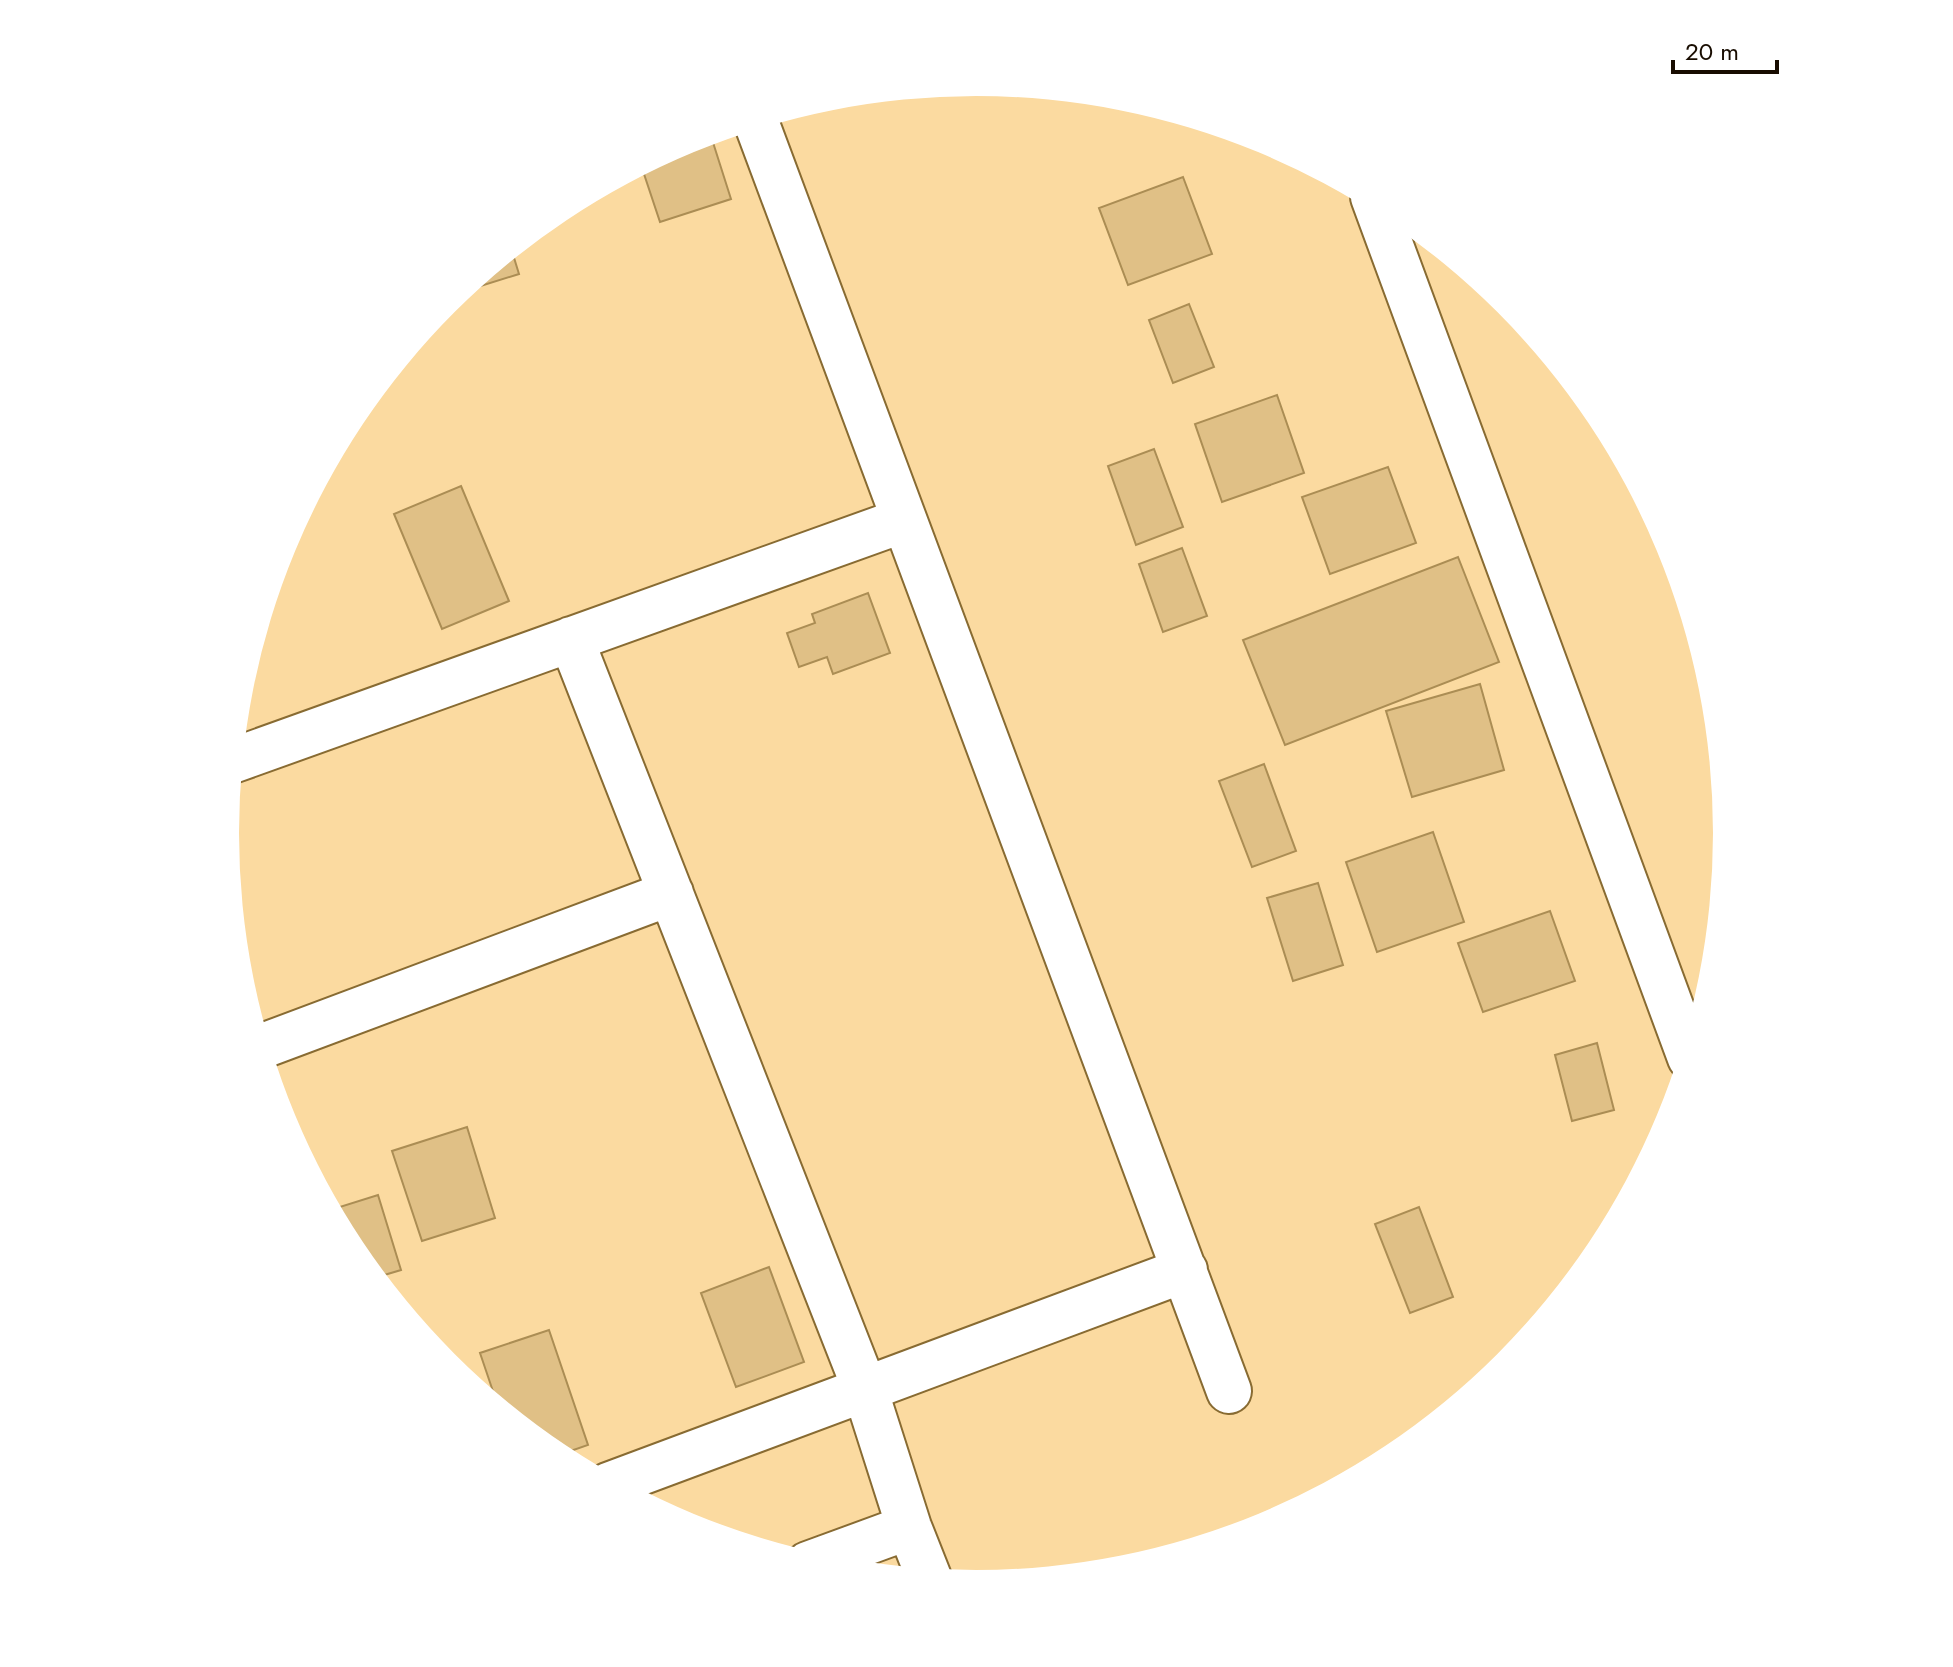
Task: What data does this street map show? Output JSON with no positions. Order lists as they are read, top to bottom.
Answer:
{
  "scale_bar": "20 m"
}
